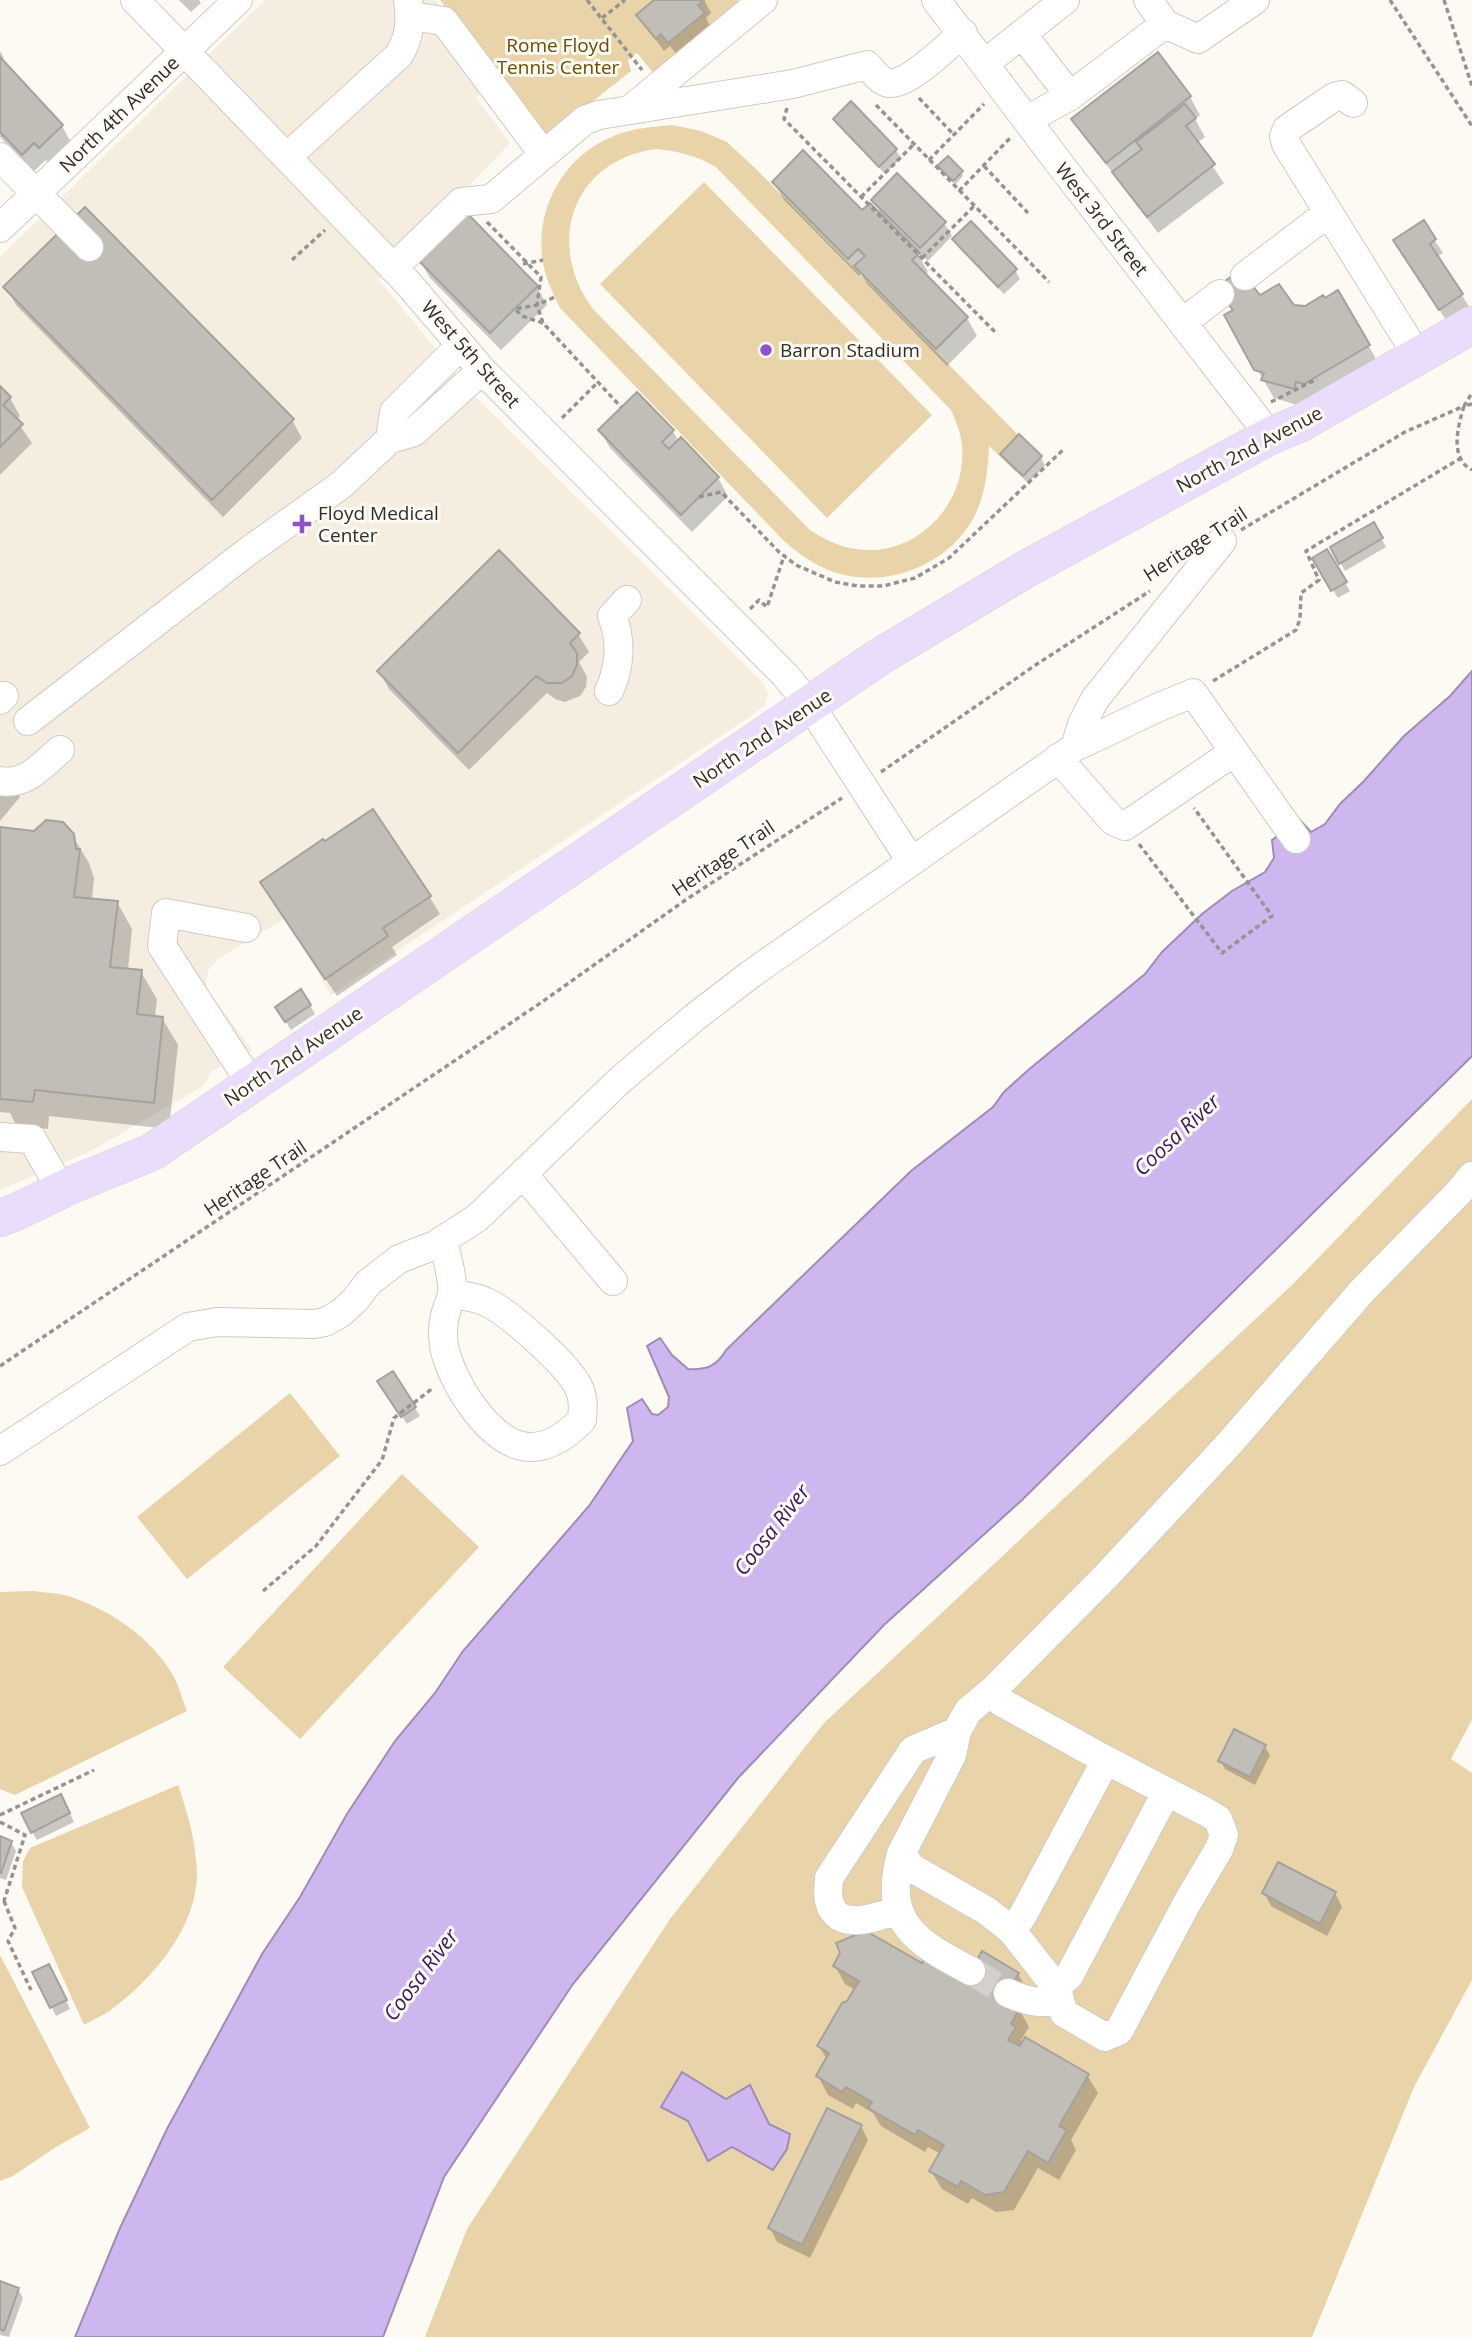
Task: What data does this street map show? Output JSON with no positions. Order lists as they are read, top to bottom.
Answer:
{
  "streets": {
    "main road": ["North 2nd Avenue"],
    "street": ["North 4th Avenue", "West 3rd Street", "West 5th Street"],
    "path": ["Heritage Trail"]
  },
  "crossings": [
    ["North 4th Avenue", "West 5th Street"],
    ["West 3rd Street", "North 2nd Avenue"],
    ["West 5th Street", "North 2nd Avenue"],
    ["West 5th Street", "Heritage Trail"]
  ],
  "water": ["Coosa River"],
  "parks": ["Rome Floyd Tennis Center"],
  "places": {
    "other": ["Barron Stadium"],
    "health": ["Floyd Medical Center"]
  }
}
